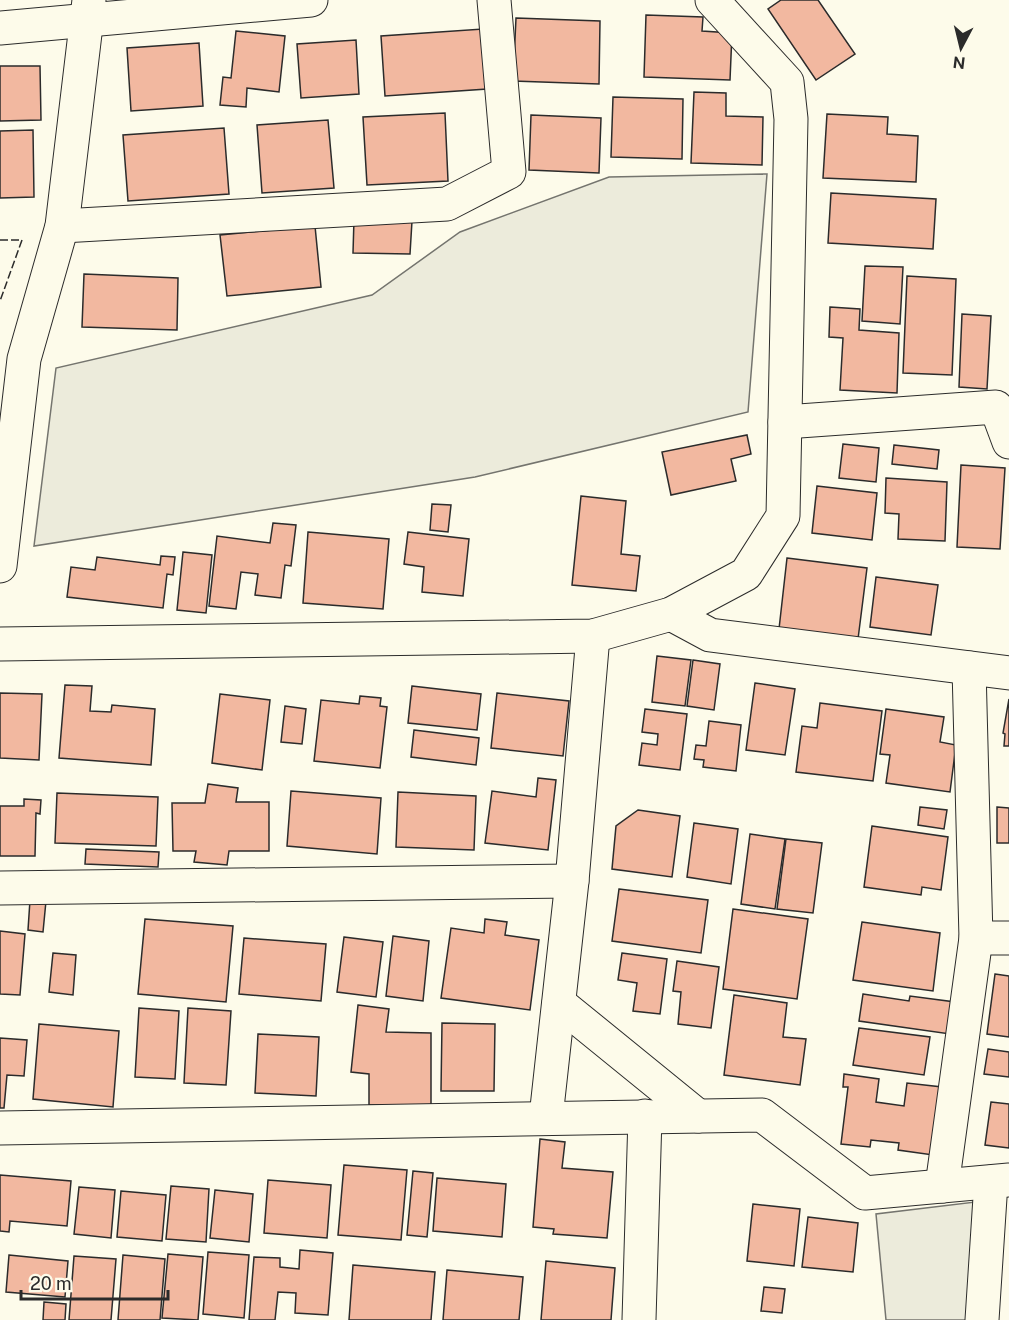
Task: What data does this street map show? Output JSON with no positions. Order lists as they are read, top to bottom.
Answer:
{
  "scale_bar": "20 m",
  "north": "bottom"
}
